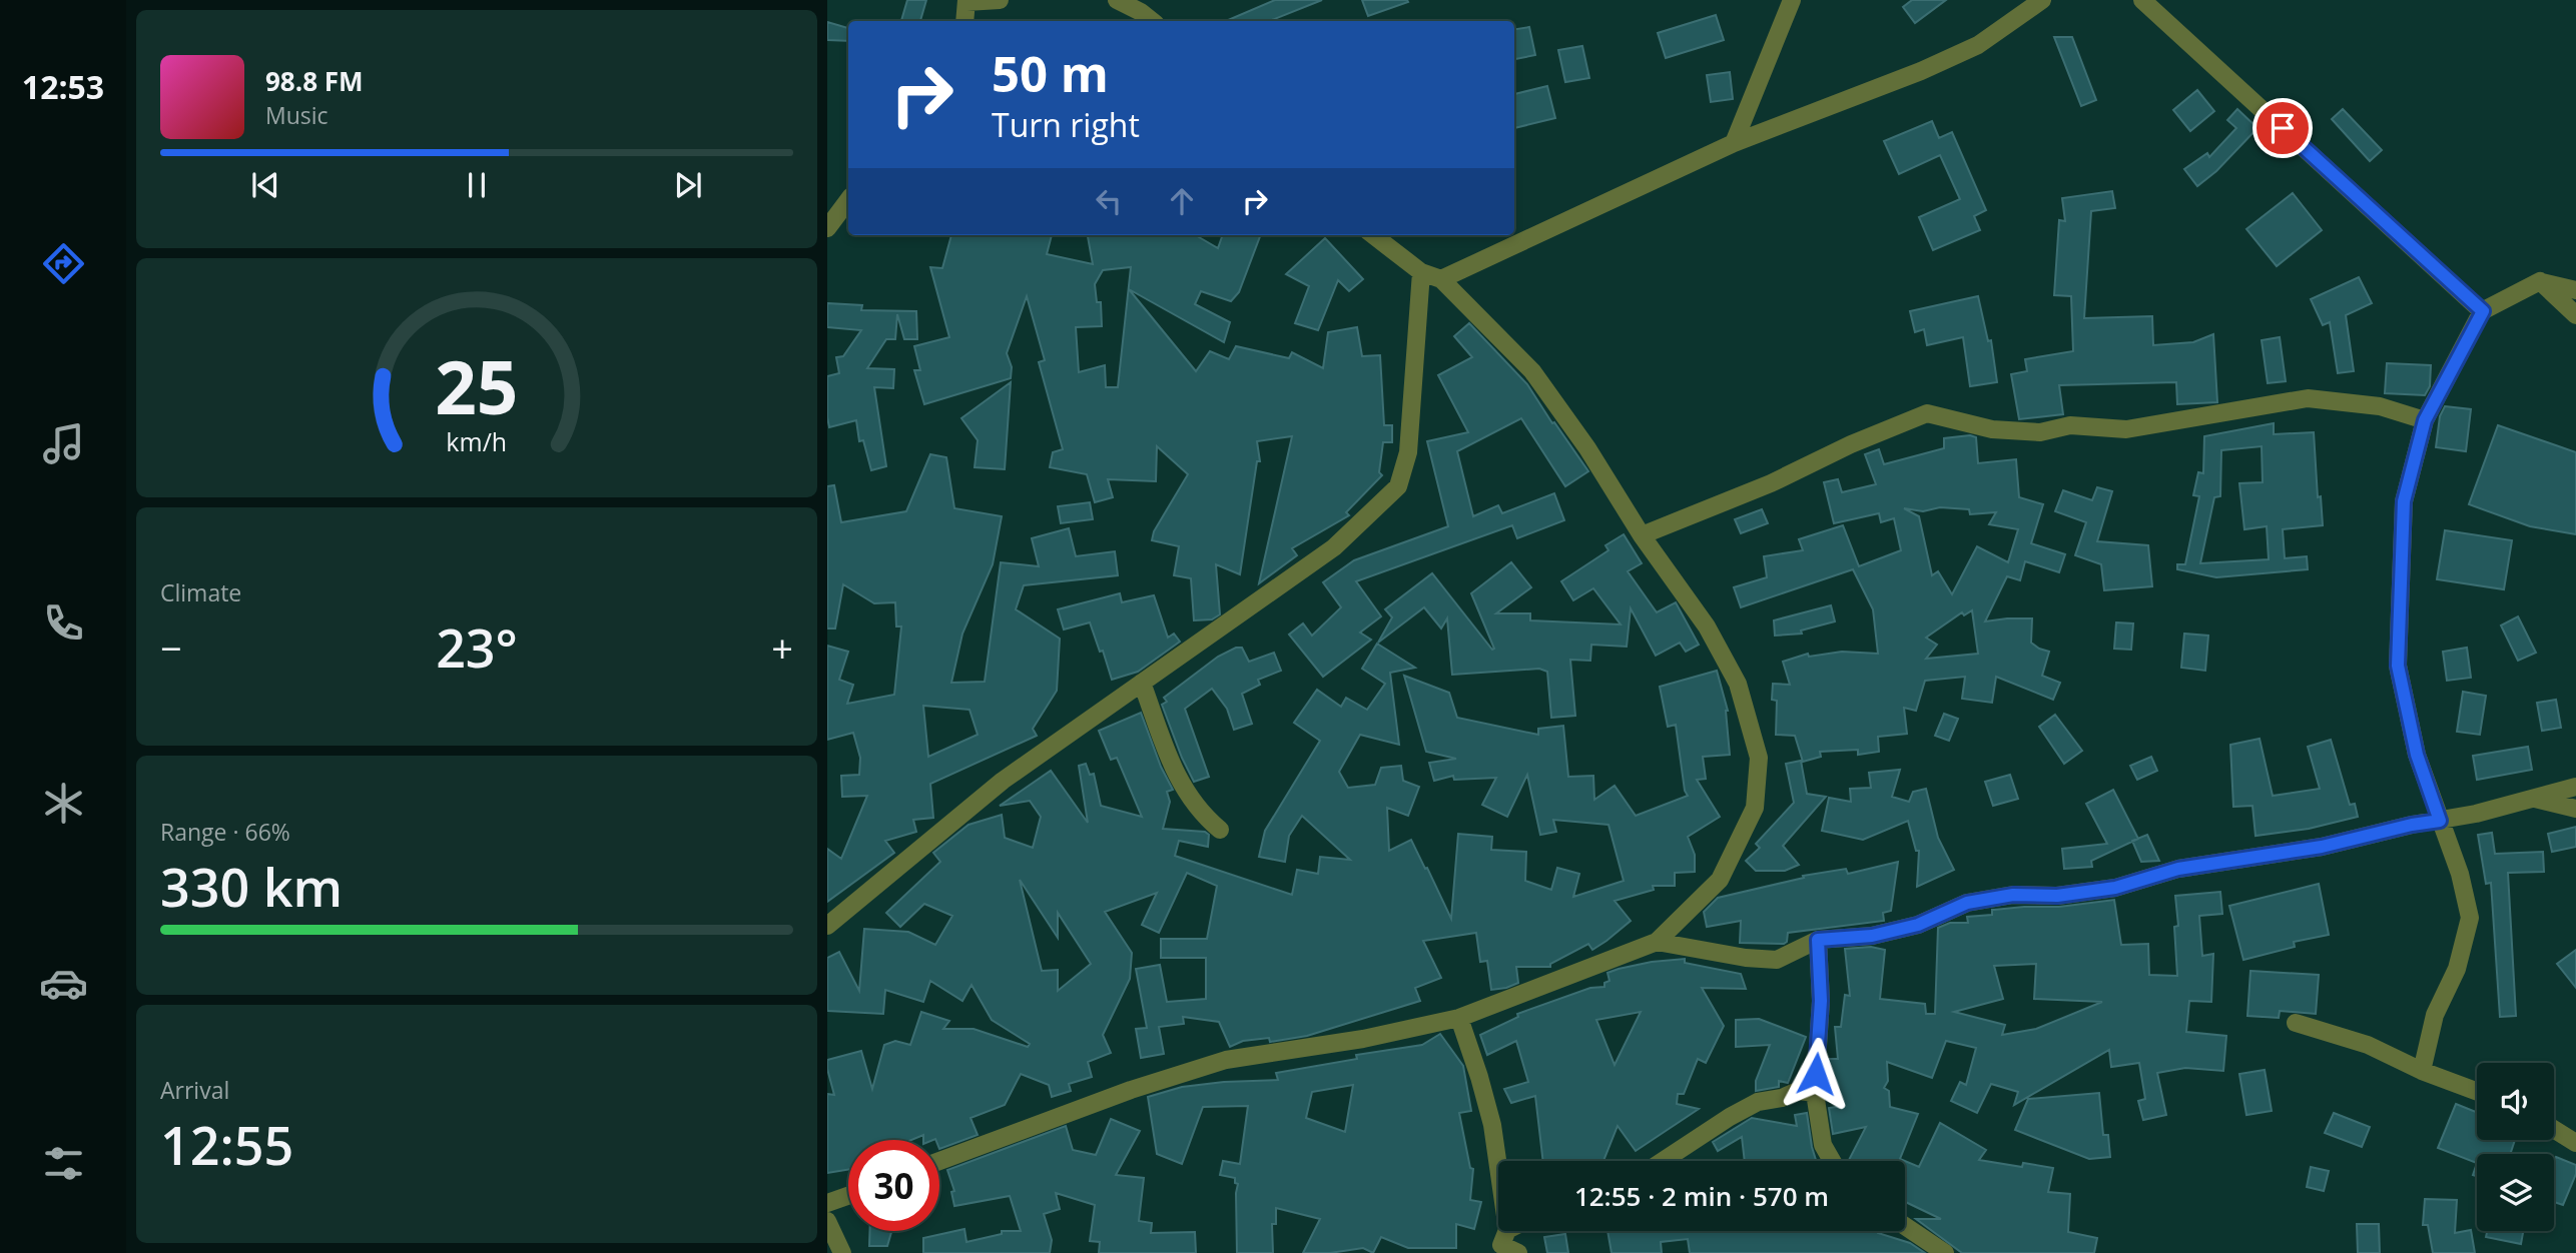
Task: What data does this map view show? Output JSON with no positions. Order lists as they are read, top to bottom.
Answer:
{
  "page": {
    "tabs": "12:53",
    "turn": ["50 m", "Turn right"],
    "song": ["98.8 FM", "Music"],
    "tile": [
      "Climate",
      ["Range · 66%", "330 km"],
      ["Arrival", "12:55"]
    ],
    "heat": ["−", "23°", "+"],
    "limit": "30",
    "trip": "12:55 · 2 min · 570 m",
    "gauge": ["25", "km/h"]
  }
}
